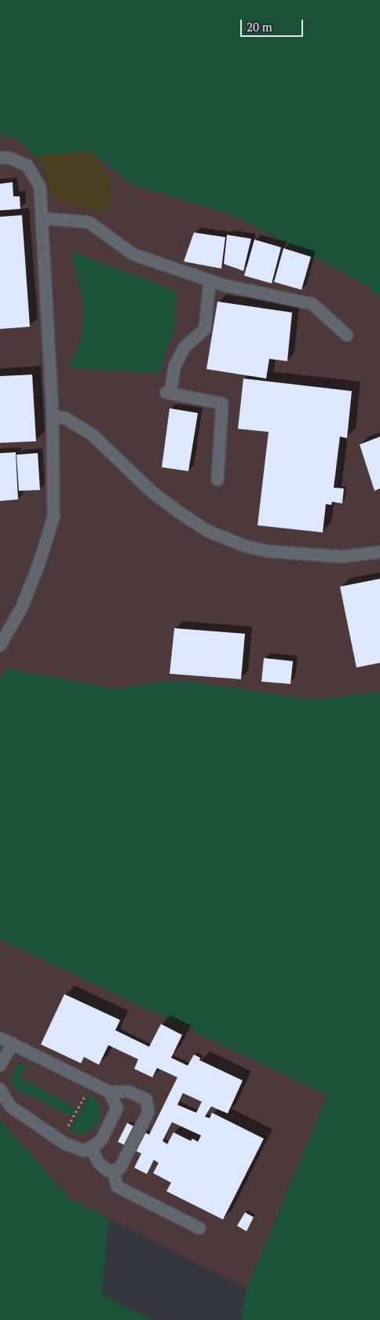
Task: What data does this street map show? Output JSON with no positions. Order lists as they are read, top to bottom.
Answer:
{
  "scale_bar": "20 m"
}
